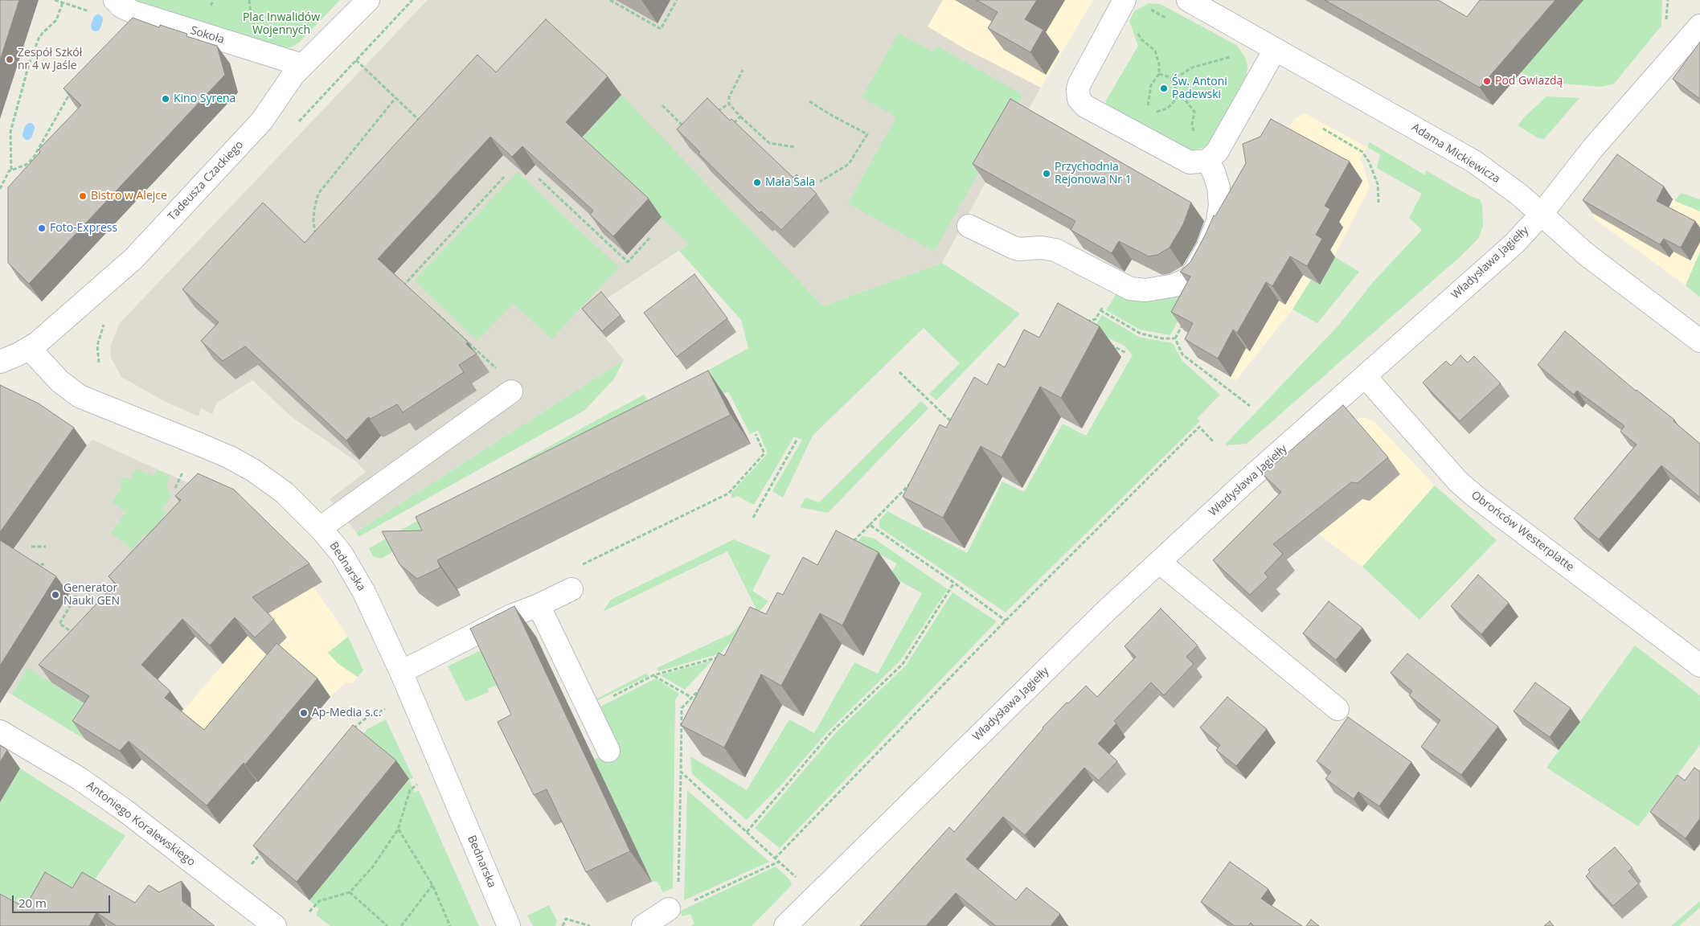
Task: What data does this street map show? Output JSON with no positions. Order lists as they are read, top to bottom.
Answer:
{
  "streets": {
    "street": [
      "Sokoła",
      "Adama Mickiewicza",
      "Tadeusza Czackiego",
      "Władysława Jagiełły",
      "Obrońców Westerplatte",
      "Bednarska",
      "Antoniego Koralewskiego"
    ]
  },
  "crossings": [
    ["Sokoła", "Tadeusza Czackiego"],
    ["Adama Mickiewicza", "Władysława Jagiełły"],
    ["Tadeusza Czackiego", "Bednarska"],
    ["Władysława Jagiełły", "Obrońców Westerplatte"]
  ],
  "parks": ["Plac Inwalidów Wojennych"],
  "places": [
    "Zespół Szkół nr 4 w Jaśle",
    "Pod Gwiazdą",
    "Św. Antoni Padewski",
    "Kino Syrena",
    "Przychodnia Rejonowa Nr 1",
    "Mała Sala",
    "Bistro w Alejce",
    "Foto-Express",
    "Generator Nauki GEN",
    "Ap-Media s.c."
  ],
  "scale_bar": "20 m"
}
